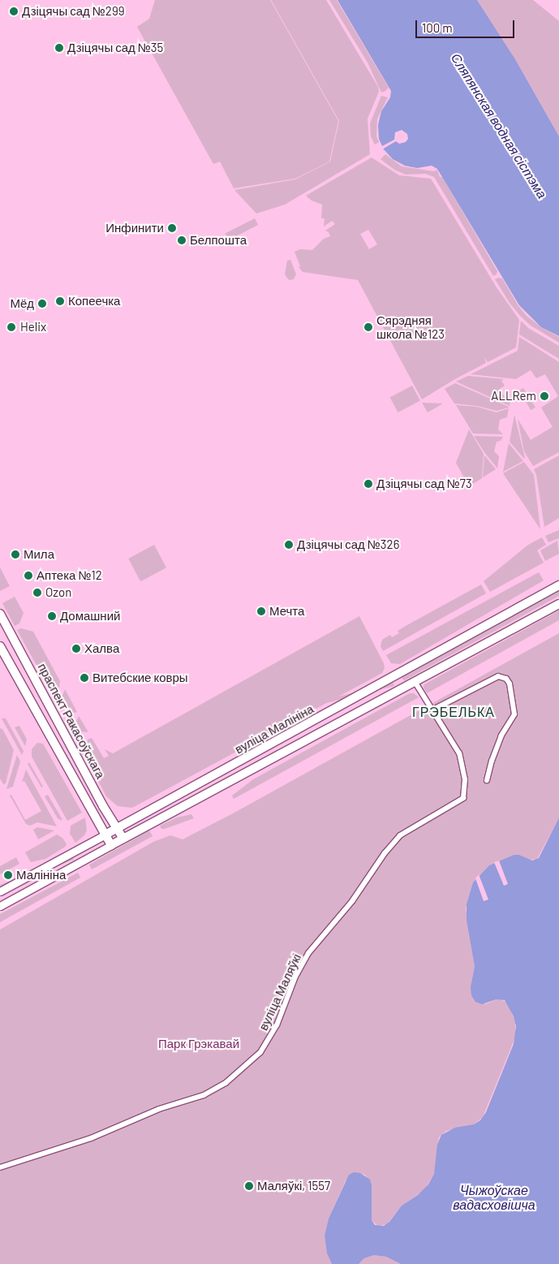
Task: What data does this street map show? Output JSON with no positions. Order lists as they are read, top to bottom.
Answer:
{
  "streets": {
    "main road": ["праспект Ракасоўскага", "вуліца Малініна"],
    "street": ["вуліца Маляўкі"]
  },
  "crossings": [
    ["праспект Ракасоўскага", "вуліца Малініна"],
    ["вуліца Малініна", "вуліца Маляўкі"]
  ],
  "districts": ["ГРЭБЕЛЬКА"],
  "water": ["Сляпянская водная сістэма", "Чыжоўскае вадасховішча"],
  "parks": ["Парк Грэкавай"],
  "places": [
    "Дзіцячы сад №299",
    "Дзіцячы сад №35",
    "Инфинити",
    "Белпошта",
    "Копеечка",
    "Мёд",
    "Helix",
    "Сярэдняя школа №123",
    "ALLRem",
    "Дзіцячы сад №73",
    "Дзіцячы сад №326",
    "Мила",
    "Аптека №12",
    "Ozon",
    "Мечта",
    "Домашний",
    "Халва",
    "Витебские ковры",
    "Малініна",
    "Маляўкі, 1557"
  ],
  "scale_bar": "100 m"
}
